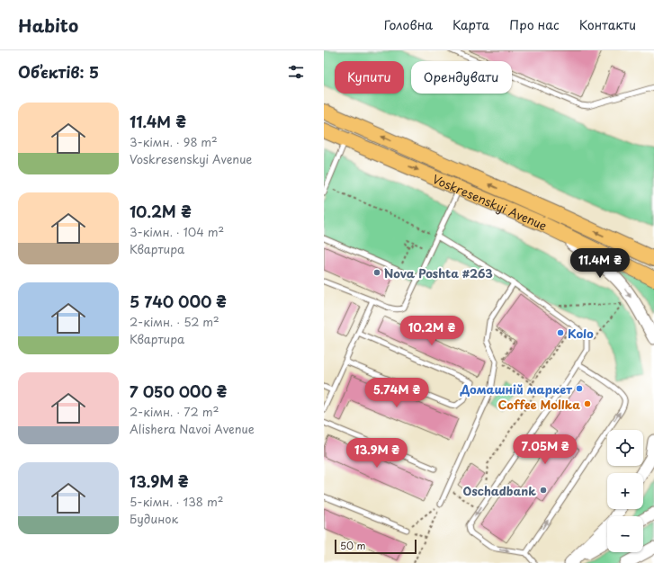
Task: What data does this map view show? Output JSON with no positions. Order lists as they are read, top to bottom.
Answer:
{
  "streets": {
    "main road": ["Voskresenskyi Avenue"]
  },
  "places": [
    "Nova Poshta #263",
    "Kolo",
    "Домашній маркет",
    "Coffee Mollka",
    "Oschadbank"
  ],
  "scale_bar": "50 m",
  "page": {
    "header": "Habito",
    "nav": [
      "Головна",
      "Карта",
      "Про нас",
      "Контакти"
    ],
    "heading": "Об’єктів: 5",
    "chip": ["Купити", "Орендувати"],
    "list": [
      {
        "name": "11.4M ₴",
        "note": "3-кімн. · 98 m² · Voskresenskyi Avenue"
      },
      {
        "name": "10.2M ₴",
        "note": "3-кімн. · 104 m² · Квартира"
      },
      {
        "name": "5 740 000 ₴",
        "note": "2-кімн. · 52 m² · Квартира"
      },
      {
        "name": "7 050 000 ₴",
        "note": "2-кімн. · 72 m² · Alishera Navoi Avenue"
      },
      {
        "name": "13.9M ₴",
        "note": "5-кімн. · 138 m² · Будинок"
      }
    ],
    "price": [
      "11.4M ₴",
      "10.2M ₴",
      "5.74M ₴",
      "7.05M ₴",
      "13.9M ₴"
    ],
    "map_buttons": ["+", "−"],
    "scale": "50 m"
  }
}
